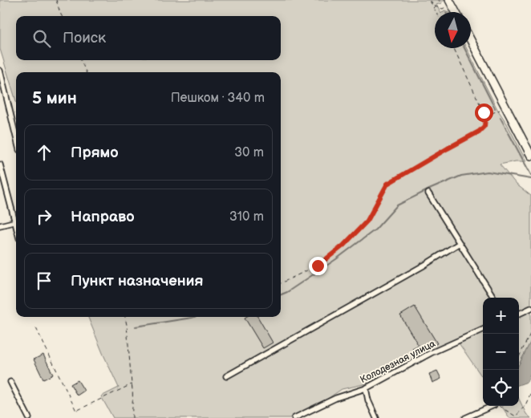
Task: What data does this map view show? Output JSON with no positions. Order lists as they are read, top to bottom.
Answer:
{
  "streets": {
    "street": ["Колодезная улица"]
  },
  "north": "bottom",
  "page": {
    "search": "Поиск",
    "heading": ["5 мин", "Пешком · 340 m"],
    "list": [
      ["Прямо", "30 m"],
      ["Направо", "310 m"],
      "Пункт назначения"
    ],
    "map_buttons": ["+", "−"]
  }
}
